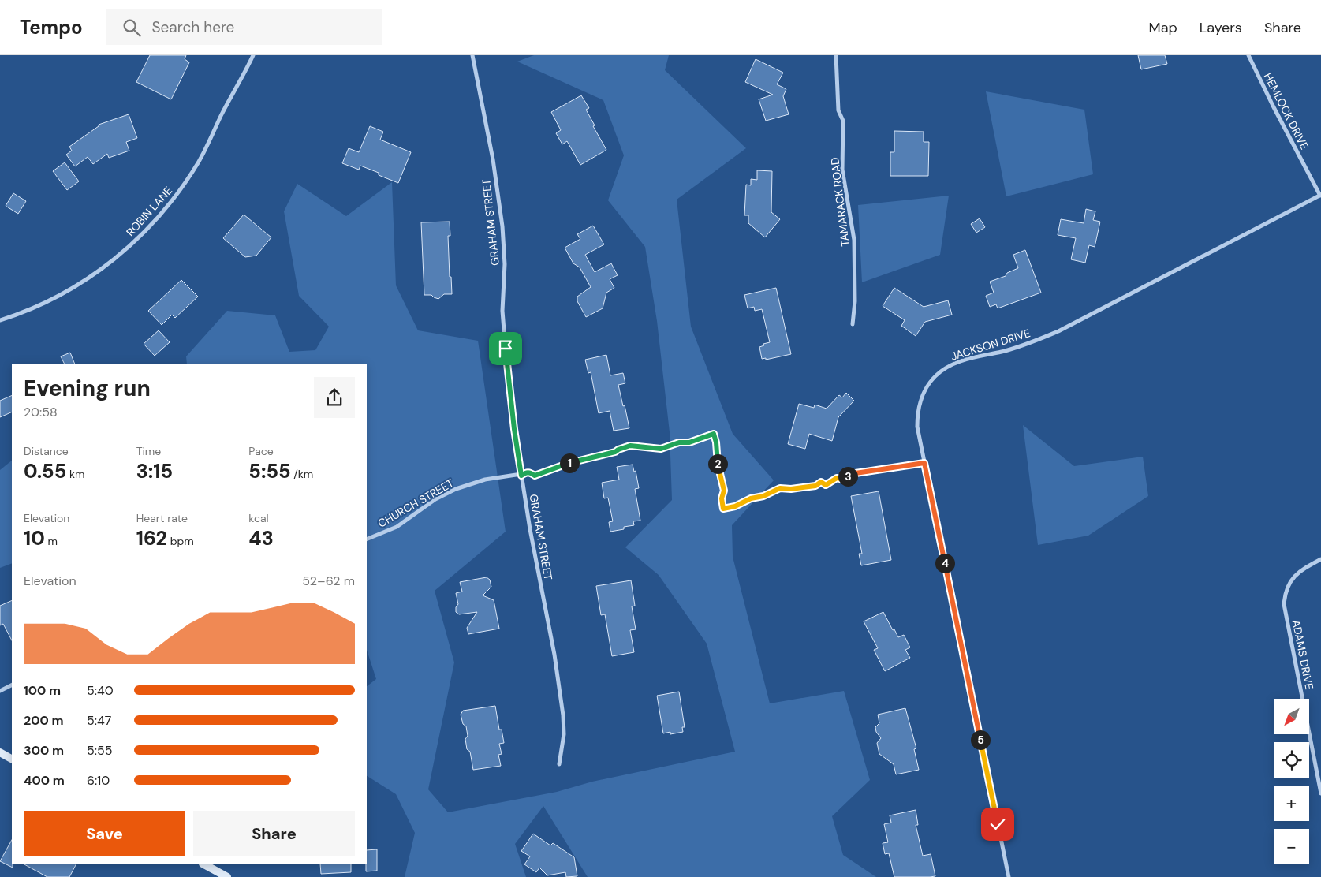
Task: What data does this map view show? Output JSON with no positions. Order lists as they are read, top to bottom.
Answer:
{
  "streets": {
    "street": [
      "HEMLOCK DRIVE",
      "TAMARACK ROAD",
      "ROBIN LANE",
      "GRAHAM STREET",
      "JACKSON DRIVE",
      "CHURCH STREET",
      "ADAMS DRIVE"
    ]
  },
  "crossings": [
    ["HEMLOCK DRIVE", "JACKSON DRIVE"],
    ["GRAHAM STREET", "CHURCH STREET"]
  ],
  "north": "bottom left",
  "page": {
    "header": "Tempo",
    "search": "Search here",
    "nav": ["Map", "Layers", "Share"],
    "heading": ["Evening run", "20:58"],
    "stats": [
      ["Distance", "0.55 km"],
      ["Time", "3:15"],
      ["Pace", "5:55 /km"],
      ["Elevation", "10 m"],
      ["Heart rate", "162 bpm"],
      ["kcal", "43"]
    ],
    "pins": [
      "1",
      "2",
      "3",
      "4",
      "5"
    ],
    "chart": ["Elevation", "52–62 m"],
    "list": [
      {
        "name": "100 m",
        "note": "5:40"
      },
      {
        "name": "200 m",
        "note": "5:47"
      },
      {
        "name": "300 m",
        "note": "5:55"
      },
      {
        "name": "400 m",
        "note": "6:10"
      }
    ],
    "map_buttons": ["+", "−"],
    "buttons": ["Save", "Share"]
  }
}
